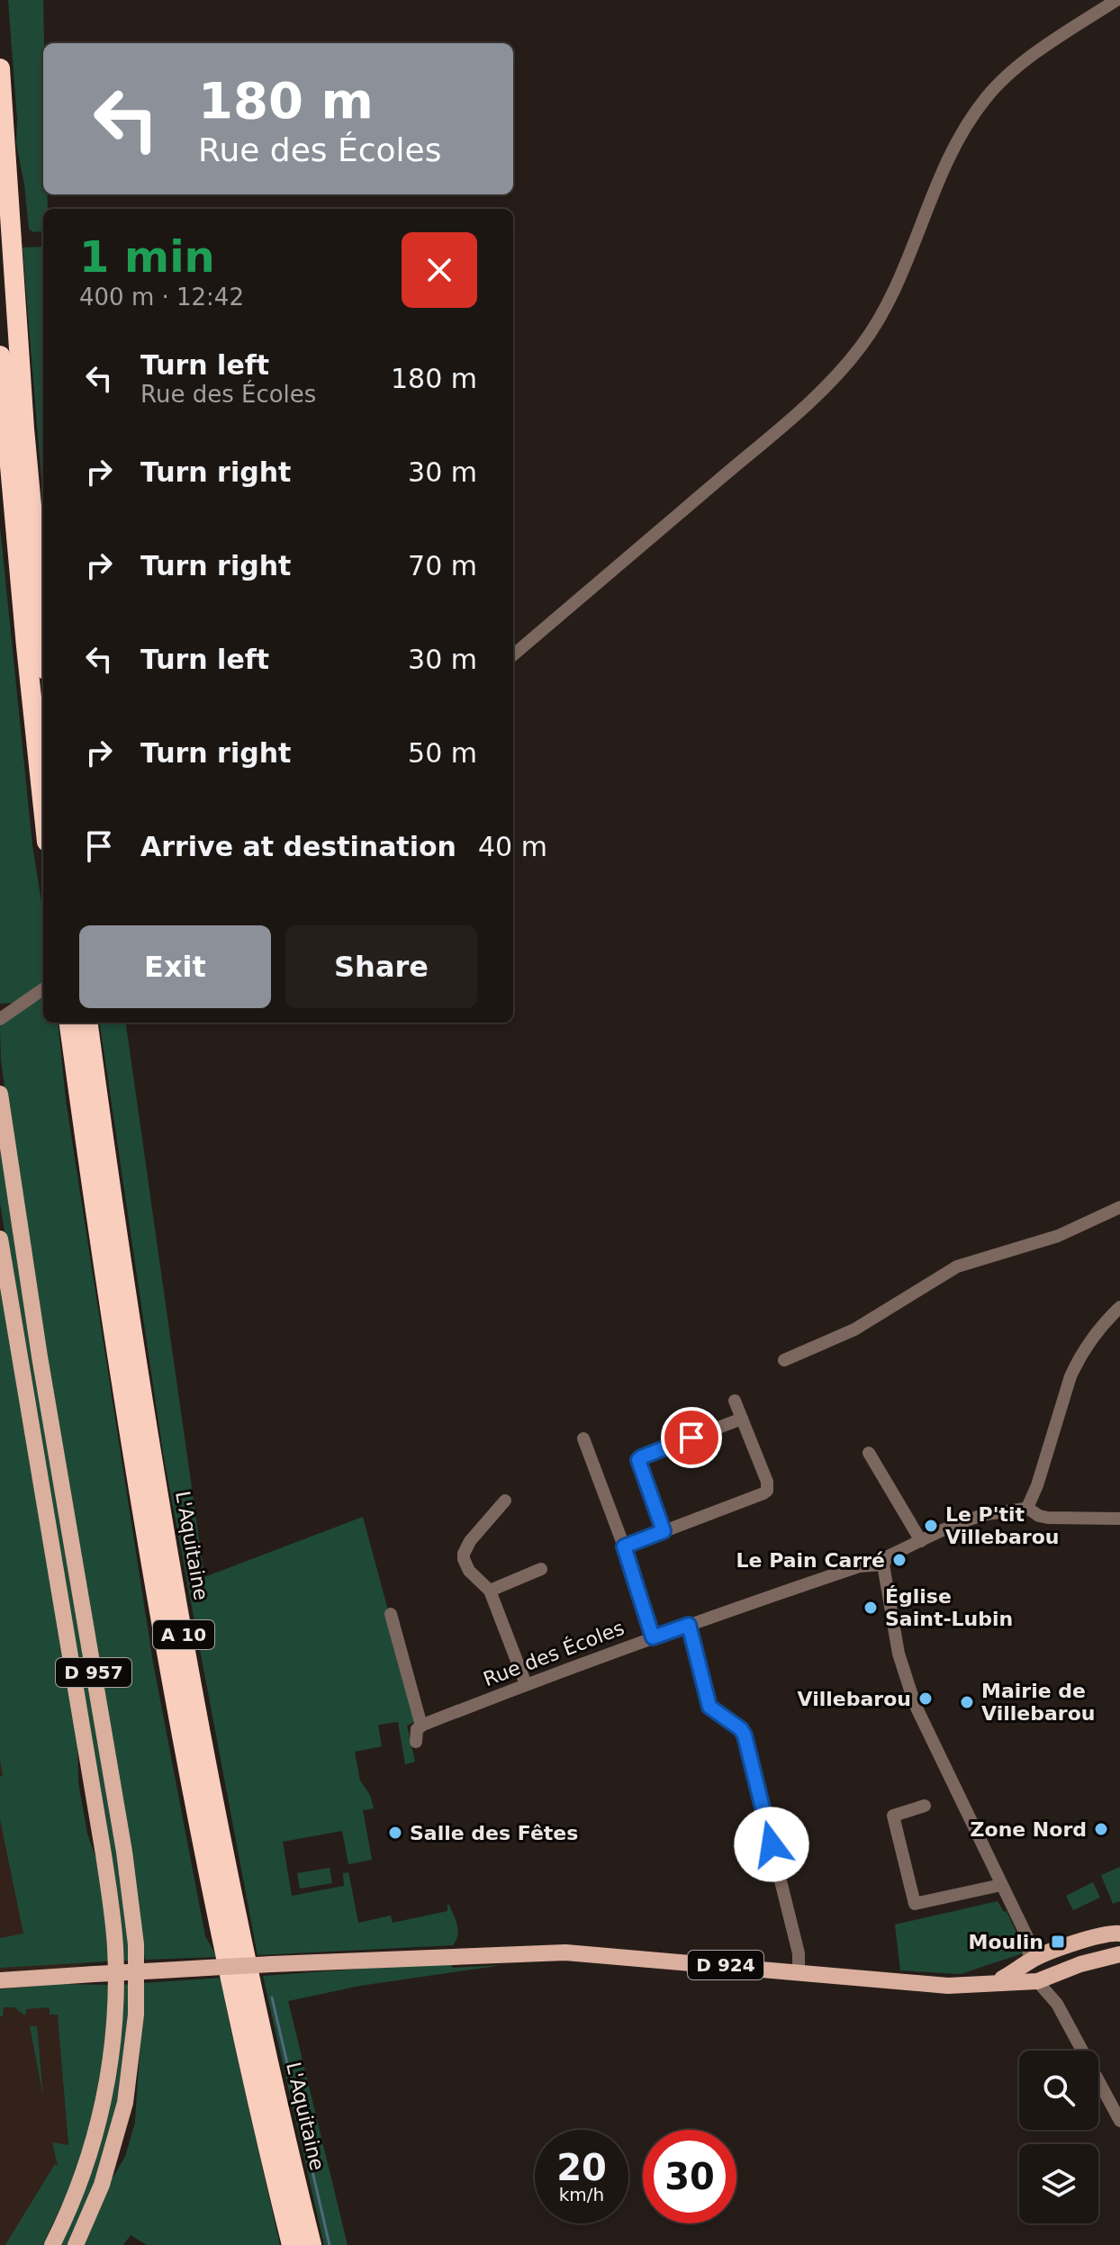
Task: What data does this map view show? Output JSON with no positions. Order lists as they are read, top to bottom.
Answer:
{
  "streets": {
    "highway": ["L'Aquitaine", "A 10"],
    "main road": ["D 957", "D 924"],
    "street": ["Rue des Écoles"]
  },
  "places": {
    "other": [
      "Le P'tit Villebarou",
      "Le Pain Carré",
      "Église Saint-Lubin",
      "Villebarou",
      "Mairie de Villebarou",
      "Zone Nord",
      "Salle des Fêtes"
    ],
    "transit": ["Moulin"]
  },
  "page": {
    "turn": ["180 m", "Rue des Écoles"],
    "heading": ["1 min", "400 m · 12:42"],
    "list": [
      {
        "name": "Turn left",
        "note": "Rue des Écoles",
        "value": "180 m"
      },
      {
        "name": "Turn right",
        "value": "30 m"
      },
      {
        "name": "Turn right",
        "value": "70 m"
      },
      {
        "name": "Turn left",
        "value": "30 m"
      },
      {
        "name": "Turn right",
        "value": "50 m"
      },
      {
        "name": "Arrive at destination",
        "value": "40 m"
      }
    ],
    "buttons": ["Exit", "Share"],
    "speed": "20 km/h",
    "limit": "30"
  }
}
